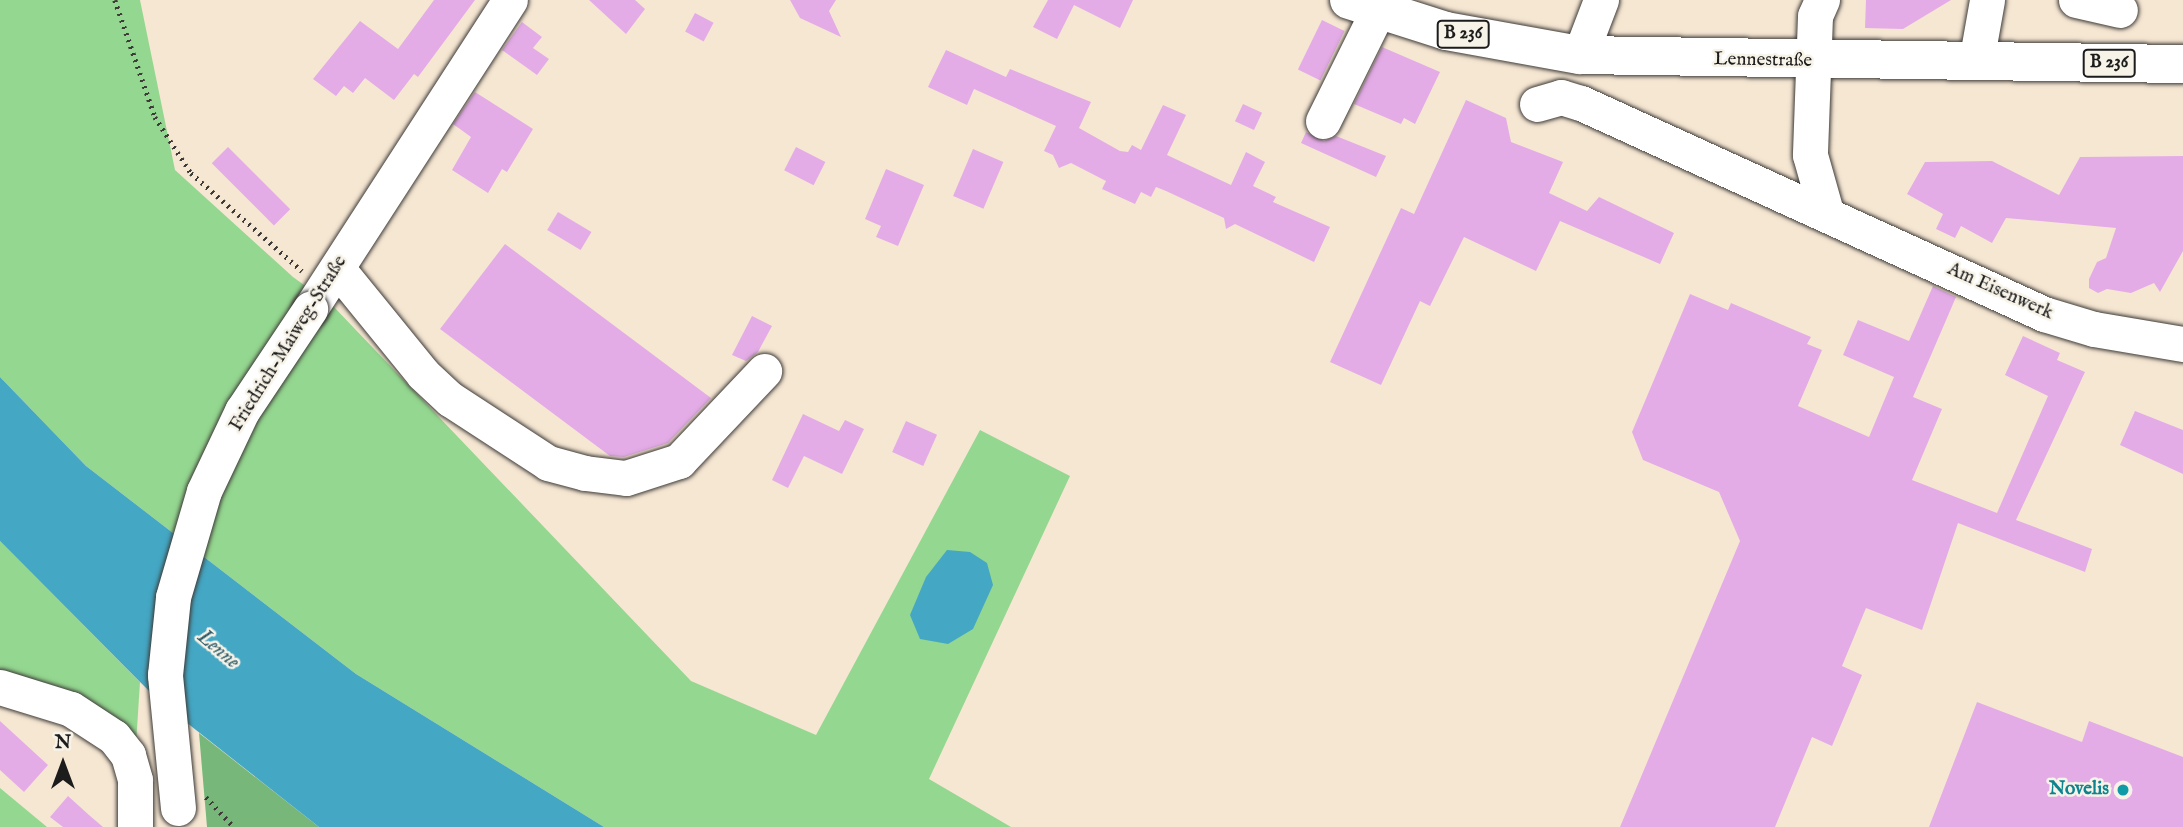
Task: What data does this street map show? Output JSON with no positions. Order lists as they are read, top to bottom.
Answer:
{
  "streets": {
    "main road": ["B 236", "Lennestraße"],
    "street": ["Am Eisenwerk", "Friedrich-Maiweg-Straße"]
  },
  "water": ["Lenne"],
  "places": ["Novelis"],
  "north": "top"
}
